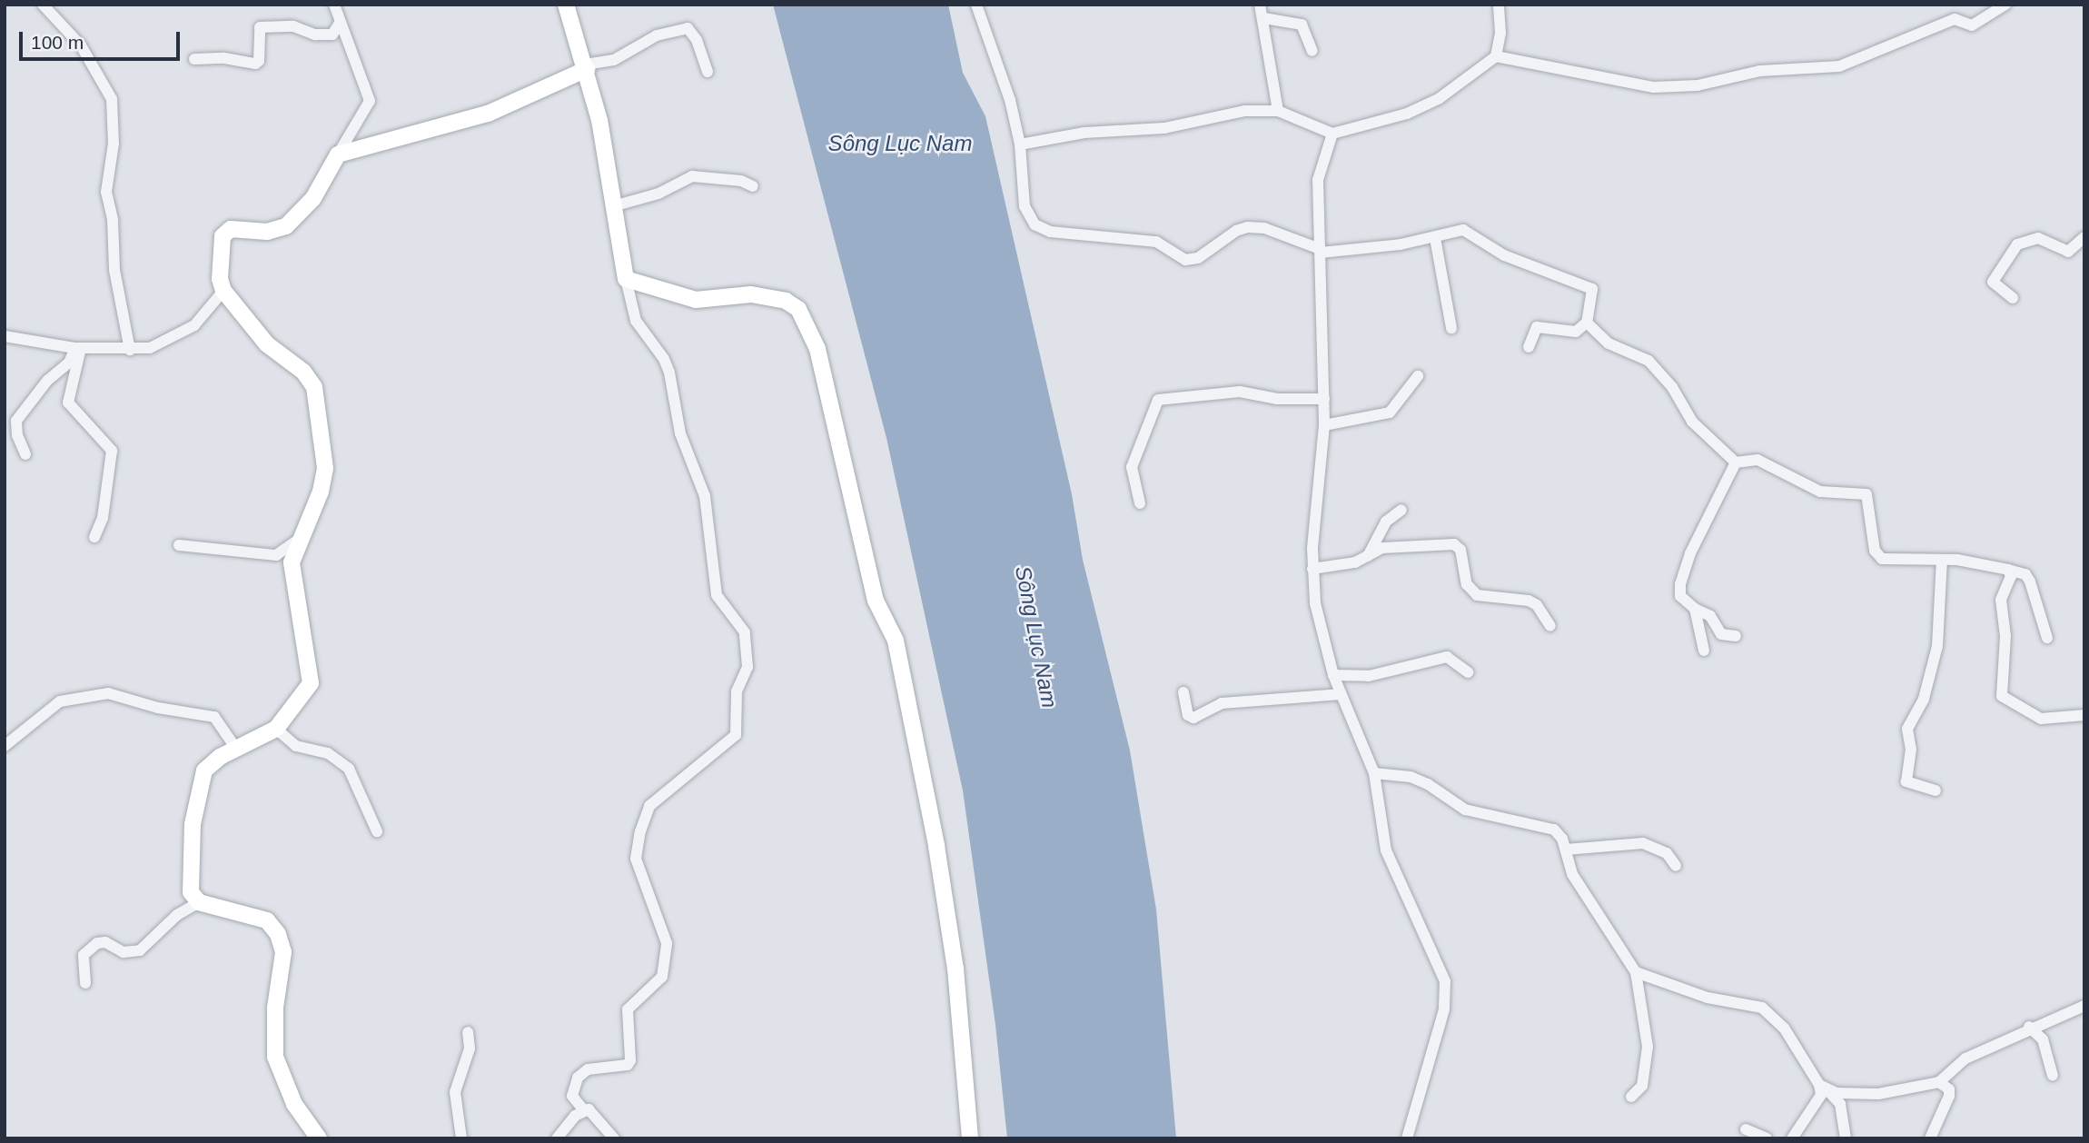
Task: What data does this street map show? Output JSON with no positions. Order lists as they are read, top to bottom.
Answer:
{
  "water": ["Sông Lục Nam"],
  "scale_bar": "100 m"
}
